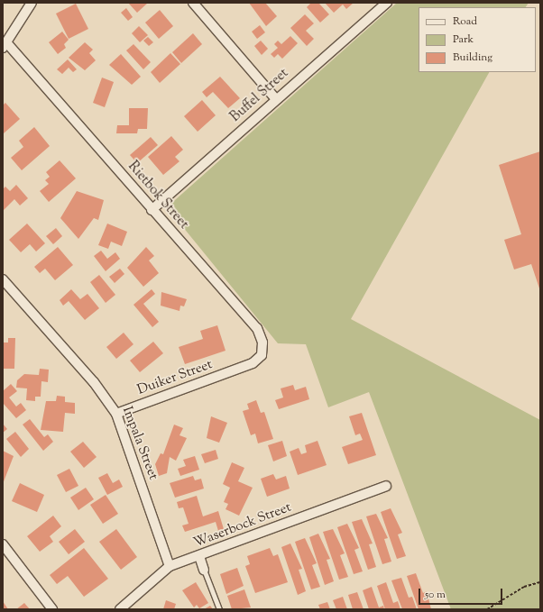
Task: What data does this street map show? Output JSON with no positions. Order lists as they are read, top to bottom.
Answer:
{
  "streets": {
    "street": [
      "Buffel Street",
      "Rietbok Street",
      "Duiker Street",
      "Impala Street",
      "Waserbock Street"
    ]
  },
  "crossings": [
    ["Buffel Street", "Rietbok Street"],
    ["Rietbok Street", "Duiker Street"],
    ["Duiker Street", "Impala Street"],
    ["Impala Street", "Waserbock Street"]
  ],
  "legend": ["Road", "Park", "Building"],
  "scale_bar": "50 m"
}
